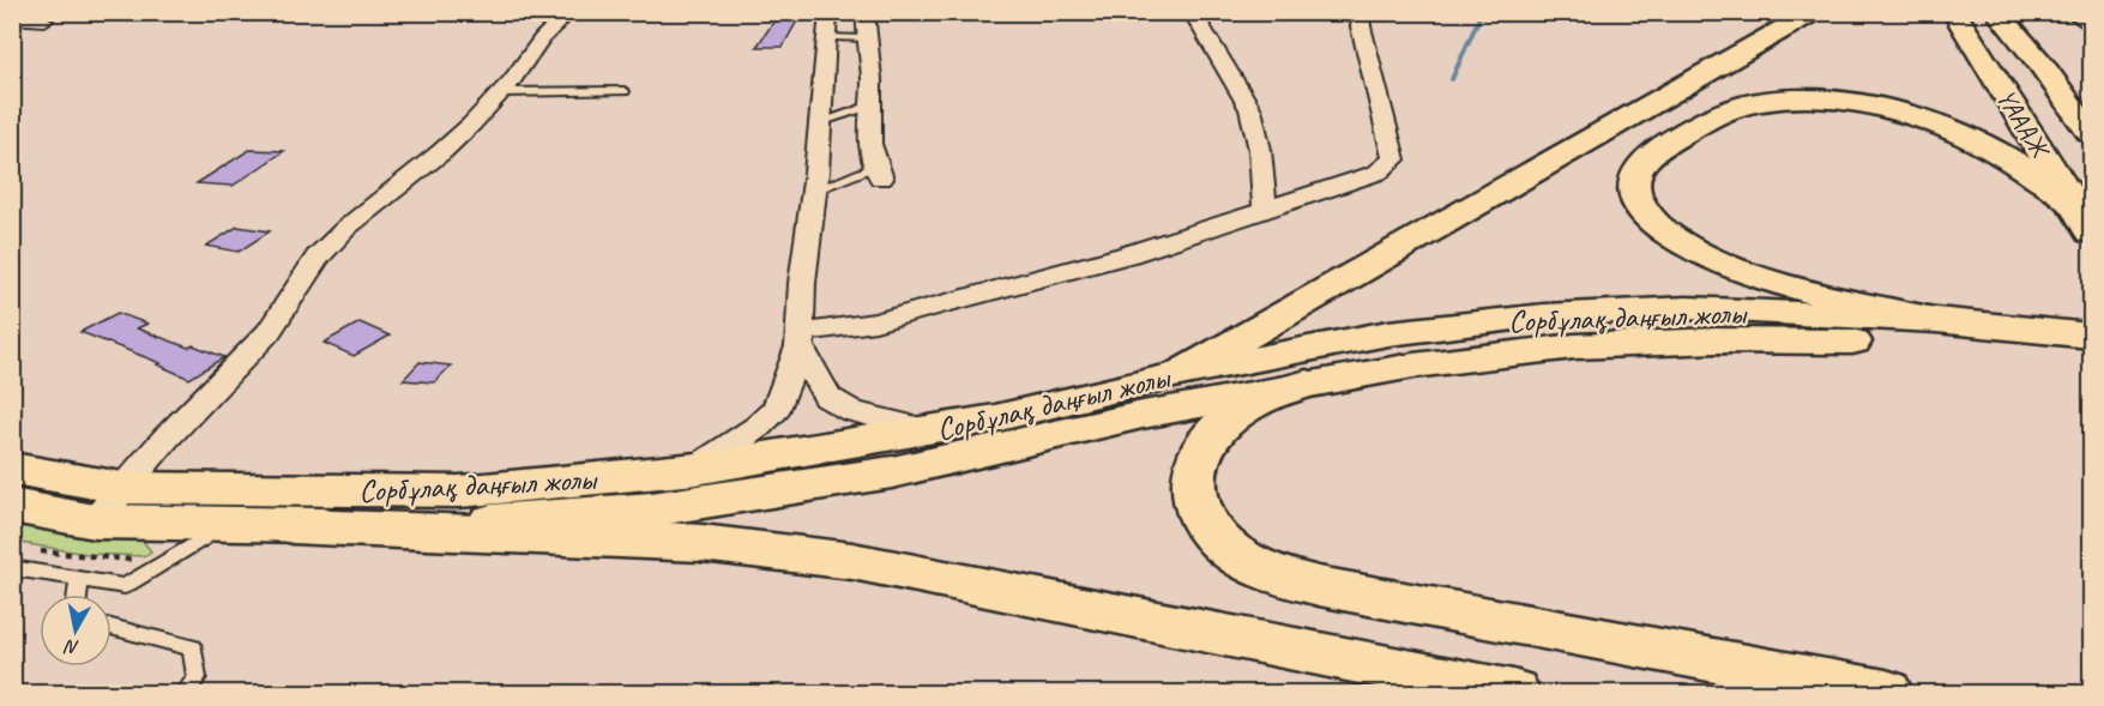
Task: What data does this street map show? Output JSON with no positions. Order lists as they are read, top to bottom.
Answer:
{
  "streets": {
    "main road": ["ҮАААЖ", "Сорбұлақ даңғыл жолы"]
  },
  "north": "bottom"
}
